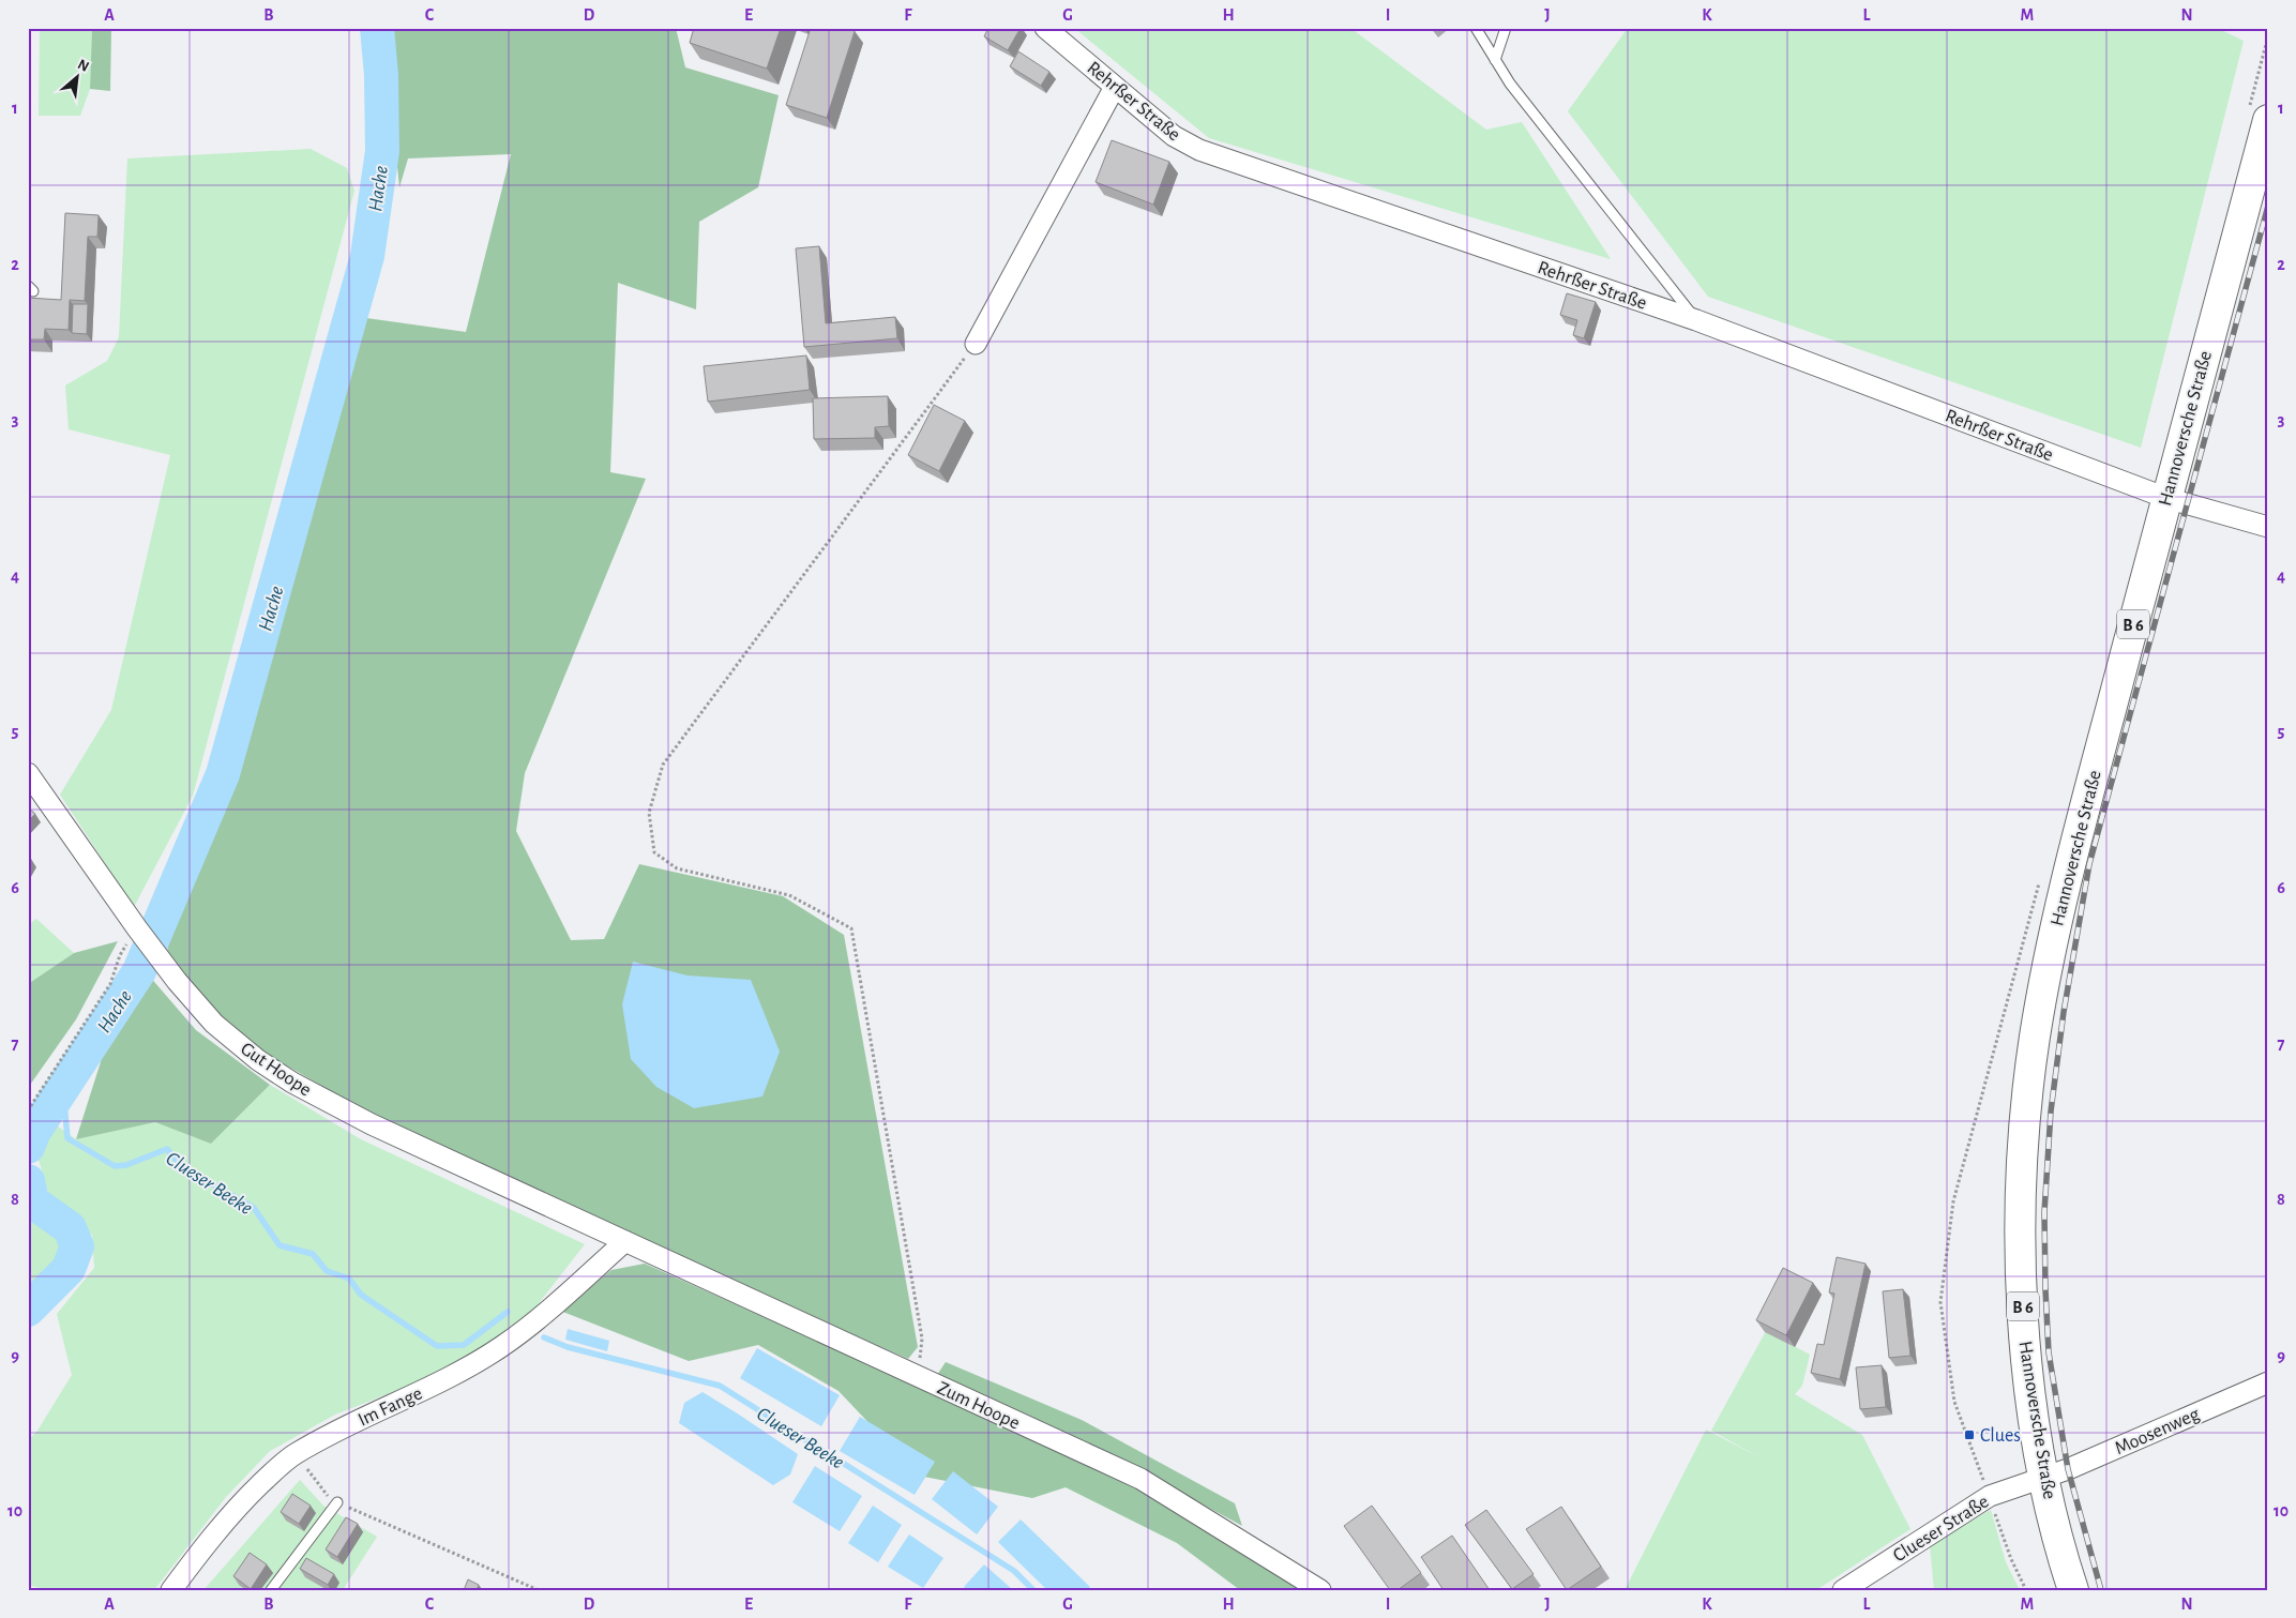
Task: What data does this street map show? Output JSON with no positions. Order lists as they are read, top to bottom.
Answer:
{
  "streets": {
    "main road": ["Hannoversche Straße", "B 6"],
    "street": [
      "Rehrßer Straße",
      "Gut Hoope",
      "Zum Hoope",
      "Im Fange",
      "Moosenweg",
      "Clueser Straße"
    ]
  },
  "crossings": [
    ["Rehrßer Straße", "Hannoversche Straße"],
    ["Hannoversche Straße", "Moosenweg"],
    ["Hannoversche Straße", "Clueser Straße"],
    ["Gut Hoope", "Zum Hoope"],
    ["Gut Hoope", "Im Fange"],
    ["Zum Hoope", "Im Fange"],
    ["Moosenweg", "Clueser Straße"]
  ],
  "water": ["Hache", "Clueser Beeke"],
  "places": {
    "transit": ["Clues"]
  },
  "north": "top right",
  "grid": {
    "columns": [
      "A",
      "B",
      "C",
      "D",
      "E",
      "F",
      "G",
      "H",
      "I",
      "J",
      "K",
      "L",
      "M",
      "N"
    ],
    "rows": [
      "1",
      "2",
      "3",
      "4",
      "5",
      "6",
      "7",
      "8",
      "9",
      "10"
    ]
  }
}
